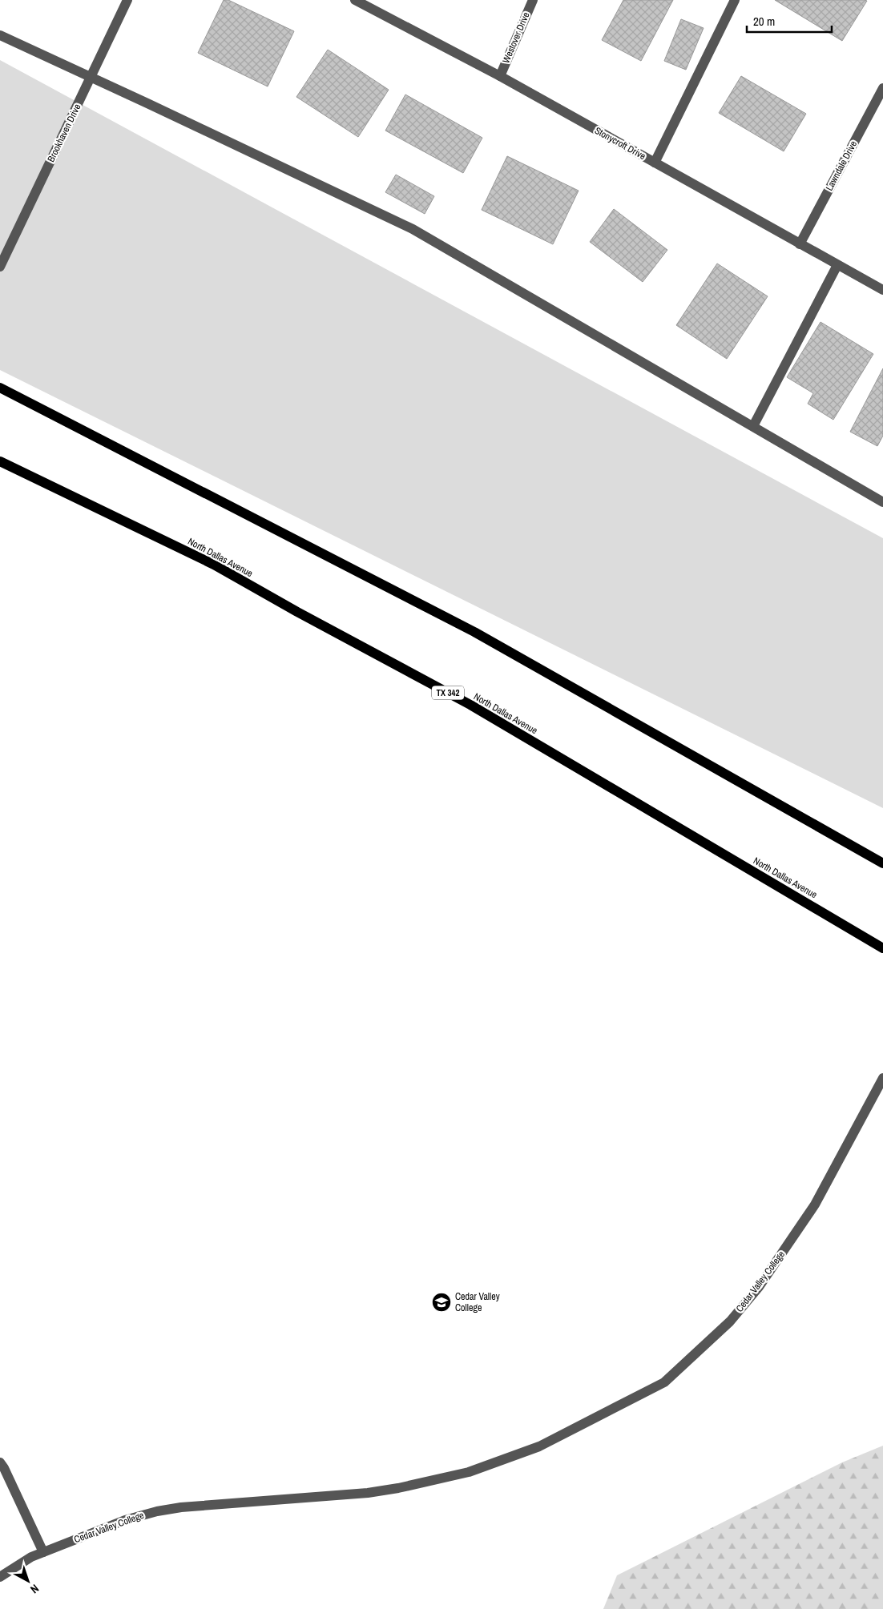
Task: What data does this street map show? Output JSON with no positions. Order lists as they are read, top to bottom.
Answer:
{
  "streets": {
    "main road": ["North Dallas Avenue", "TX 342"],
    "street": [
      "Westover Drive",
      "Brookhaven Drive",
      "Stonycroft Drive",
      "Lawndale Drive",
      "Cedar Valley College"
    ]
  },
  "crossings": [
    ["Westover Drive", "Stonycroft Drive"],
    ["Stonycroft Drive", "Lawndale Drive"]
  ],
  "places": {
    "school or university": ["Cedar Valley College"]
  },
  "scale_bar": "20 m",
  "north": "bottom right"
}
